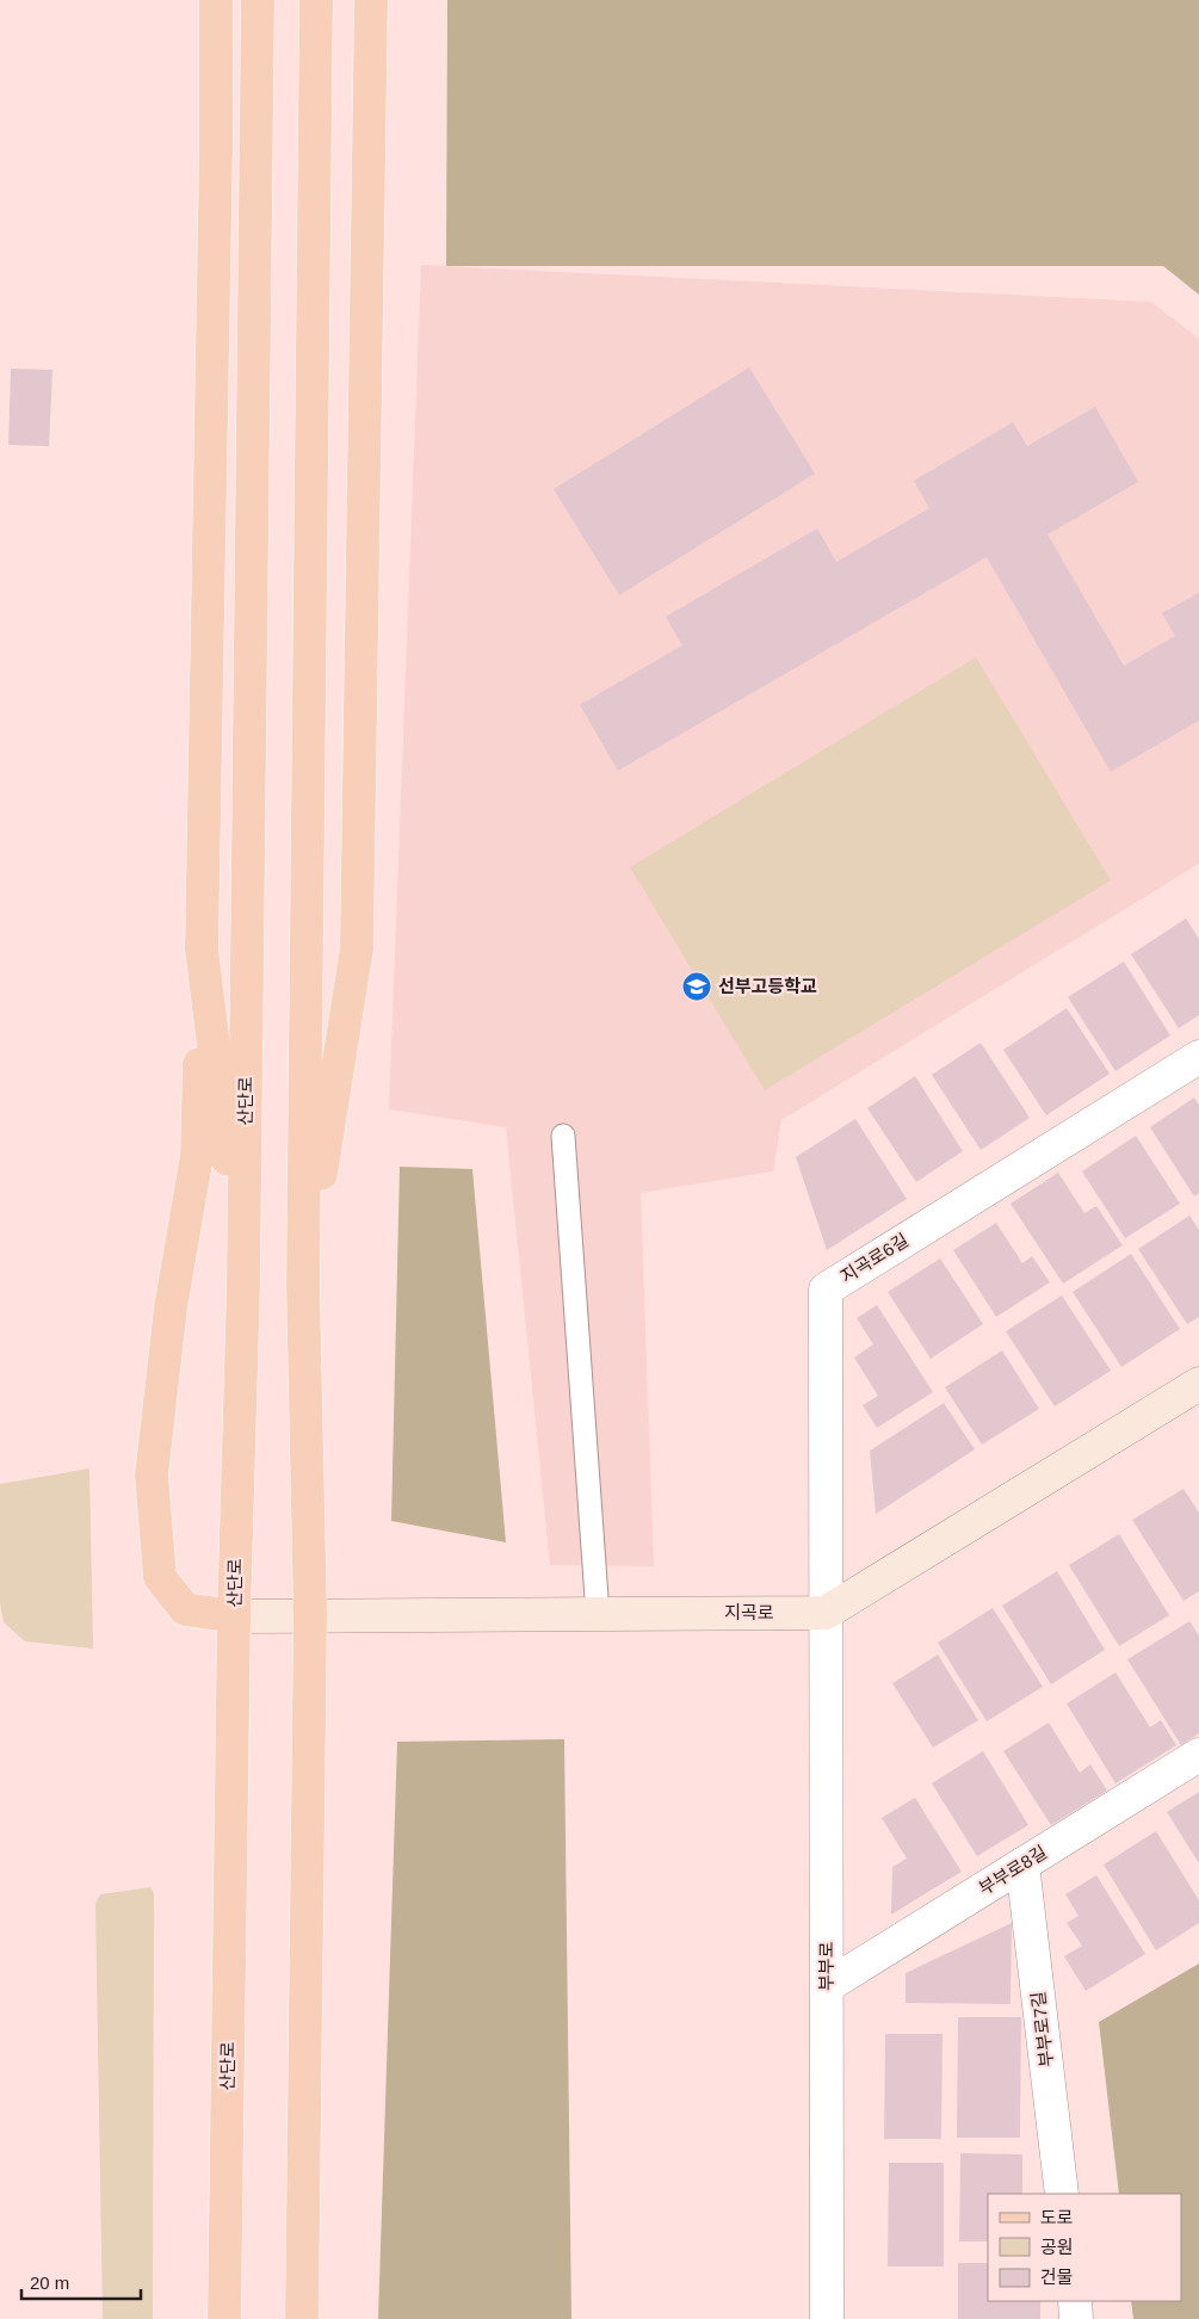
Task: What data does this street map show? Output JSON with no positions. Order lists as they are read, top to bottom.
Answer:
{
  "streets": {
    "main road": ["산단로", "지곡로"],
    "street": [
      "지곡로6길",
      "부부로8길",
      "부부로",
      "부부로7길"
    ]
  },
  "crossings": [
    ["산단로", "지곡로"],
    ["지곡로6길", "지곡로"],
    ["지곡로6길", "부부로"],
    ["지곡로", "부부로"],
    ["부부로8길", "부부로"],
    ["부부로8길", "부부로7길"]
  ],
  "places": {
    "school or university": ["선부고등학교"]
  },
  "legend": ["도로", "공원", "건물"],
  "scale_bar": "20 m"
}
